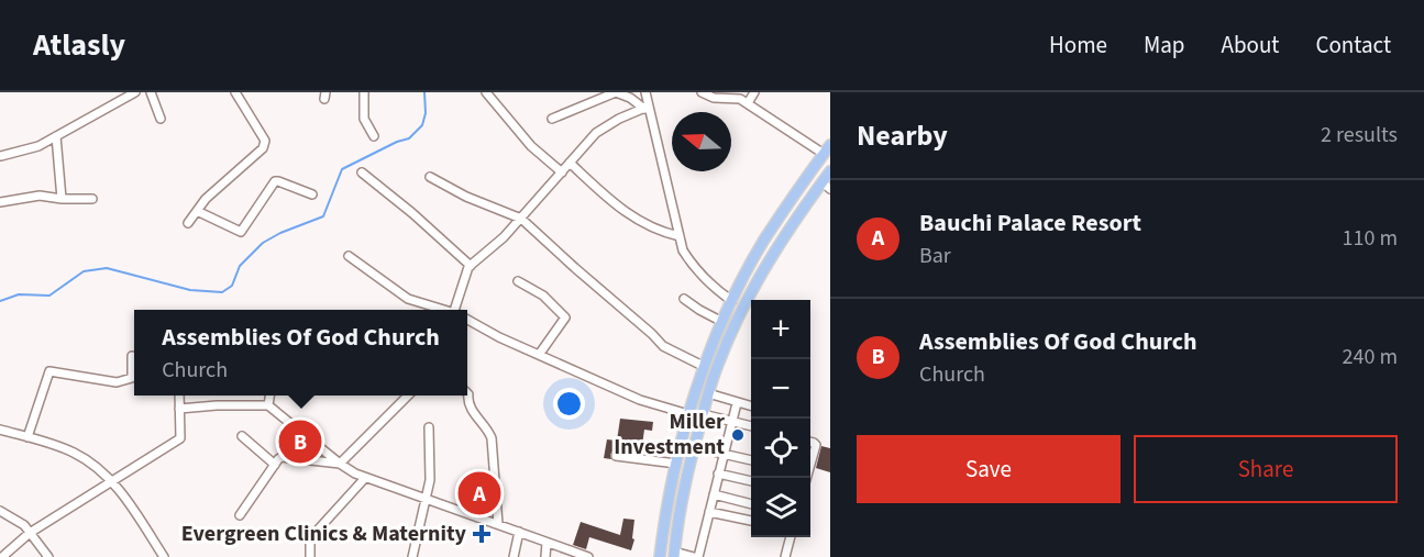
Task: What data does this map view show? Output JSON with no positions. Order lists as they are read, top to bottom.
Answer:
{
  "places": {
    "other": ["Miller Investment"],
    "health": ["Evergreen Clinics & Maternity"]
  },
  "north": "left",
  "page": {
    "header": "Atlasly",
    "nav": [
      "Home",
      "Map",
      "About",
      "Contact"
    ],
    "heading": ["Nearby", "2 results"],
    "list": [
      {
        "mark": "A",
        "name": "Bauchi Palace Resort",
        "note": "Bar",
        "value": "110 m"
      },
      {
        "mark": "B",
        "name": "Assemblies Of God Church",
        "note": "Church",
        "value": "240 m"
      }
    ],
    "map_buttons": ["+", "−"],
    "popup": ["Assemblies Of God Church", "Church"],
    "buttons": ["Save", "Share"],
    "pins": ["B", "A"]
  }
}
